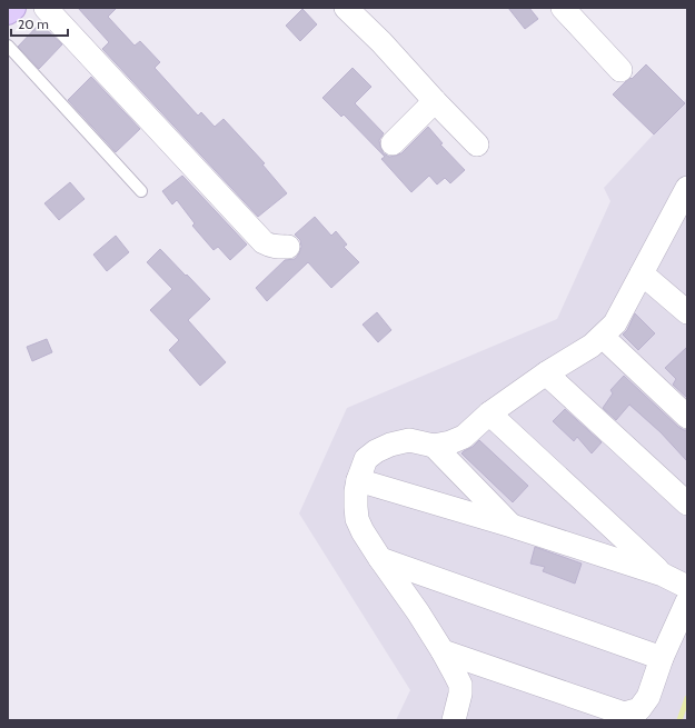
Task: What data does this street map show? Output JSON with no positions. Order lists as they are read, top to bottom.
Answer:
{
  "scale_bar": "20 m"
}
